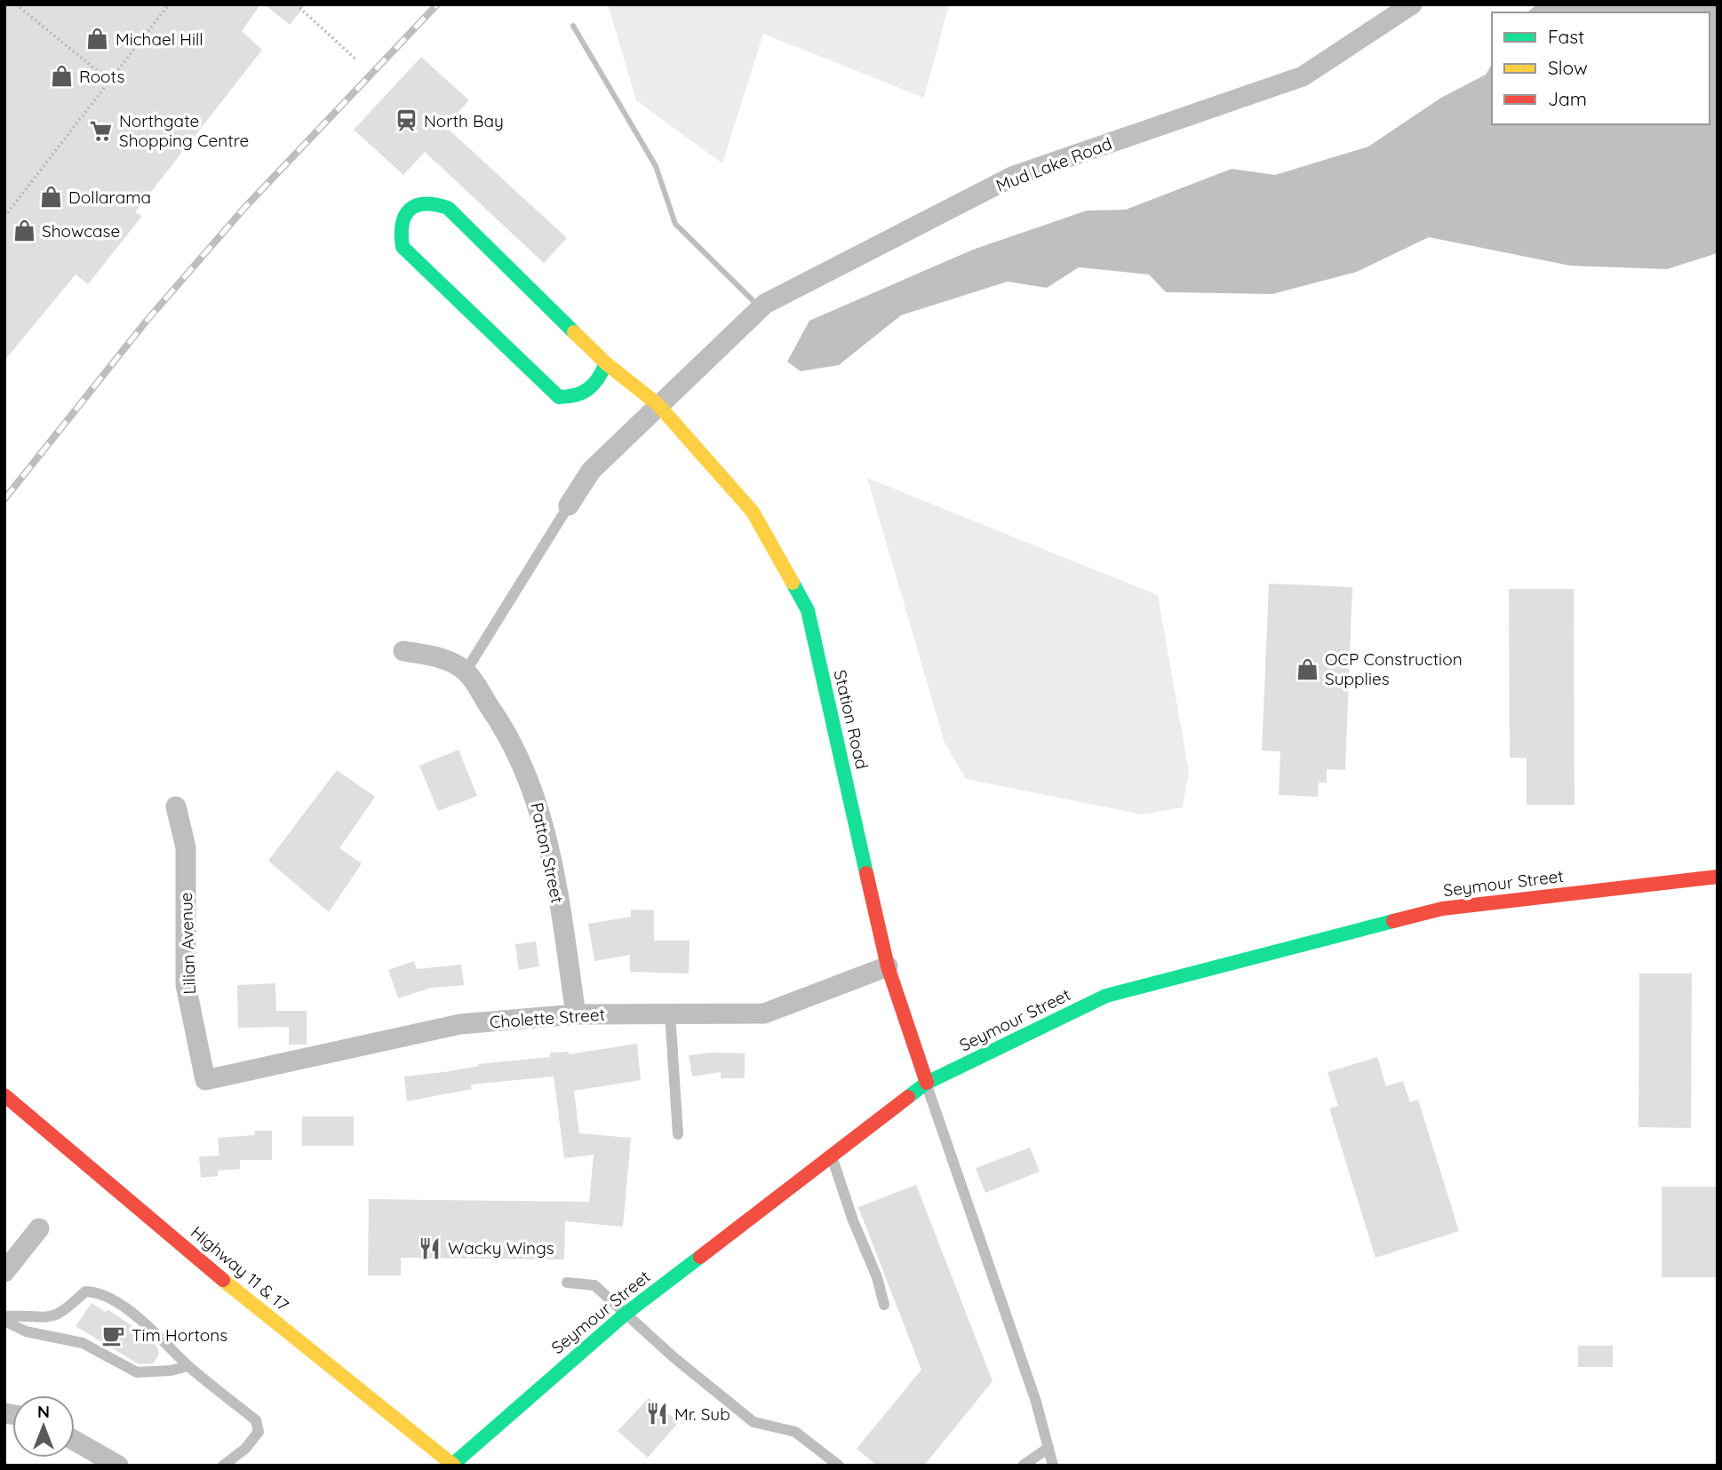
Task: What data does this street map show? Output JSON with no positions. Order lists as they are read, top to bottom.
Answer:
{
  "streets": {
    "main road": ["Station Road", "Seymour Street", "Highway 11 & 17"],
    "street": [
      "Mud Lake Road",
      "Patton Street",
      "Lilian Avenue",
      "Cholette Street"
    ]
  },
  "crossings": [
    ["Mud Lake Road", "Station Road"],
    ["Station Road", "Seymour Street"],
    ["Station Road", "Cholette Street"],
    ["Patton Street", "Cholette Street"],
    ["Seymour Street", "Highway 11 & 17"],
    ["Lilian Avenue", "Cholette Street"]
  ],
  "places": {
    "shop": [
      "Michael Hill",
      "Roots",
      "Dollarama",
      "Showcase",
      "OCP Construction Supplies"
    ],
    "station": ["North Bay"],
    "supermarket": ["Northgate Shopping Centre"],
    "restaurant": ["Wacky Wings", "Mr. Sub"],
    "cafe": ["Tim Hortons"]
  },
  "legend": ["Fast", "Slow", "Jam"],
  "north": "top"
}
